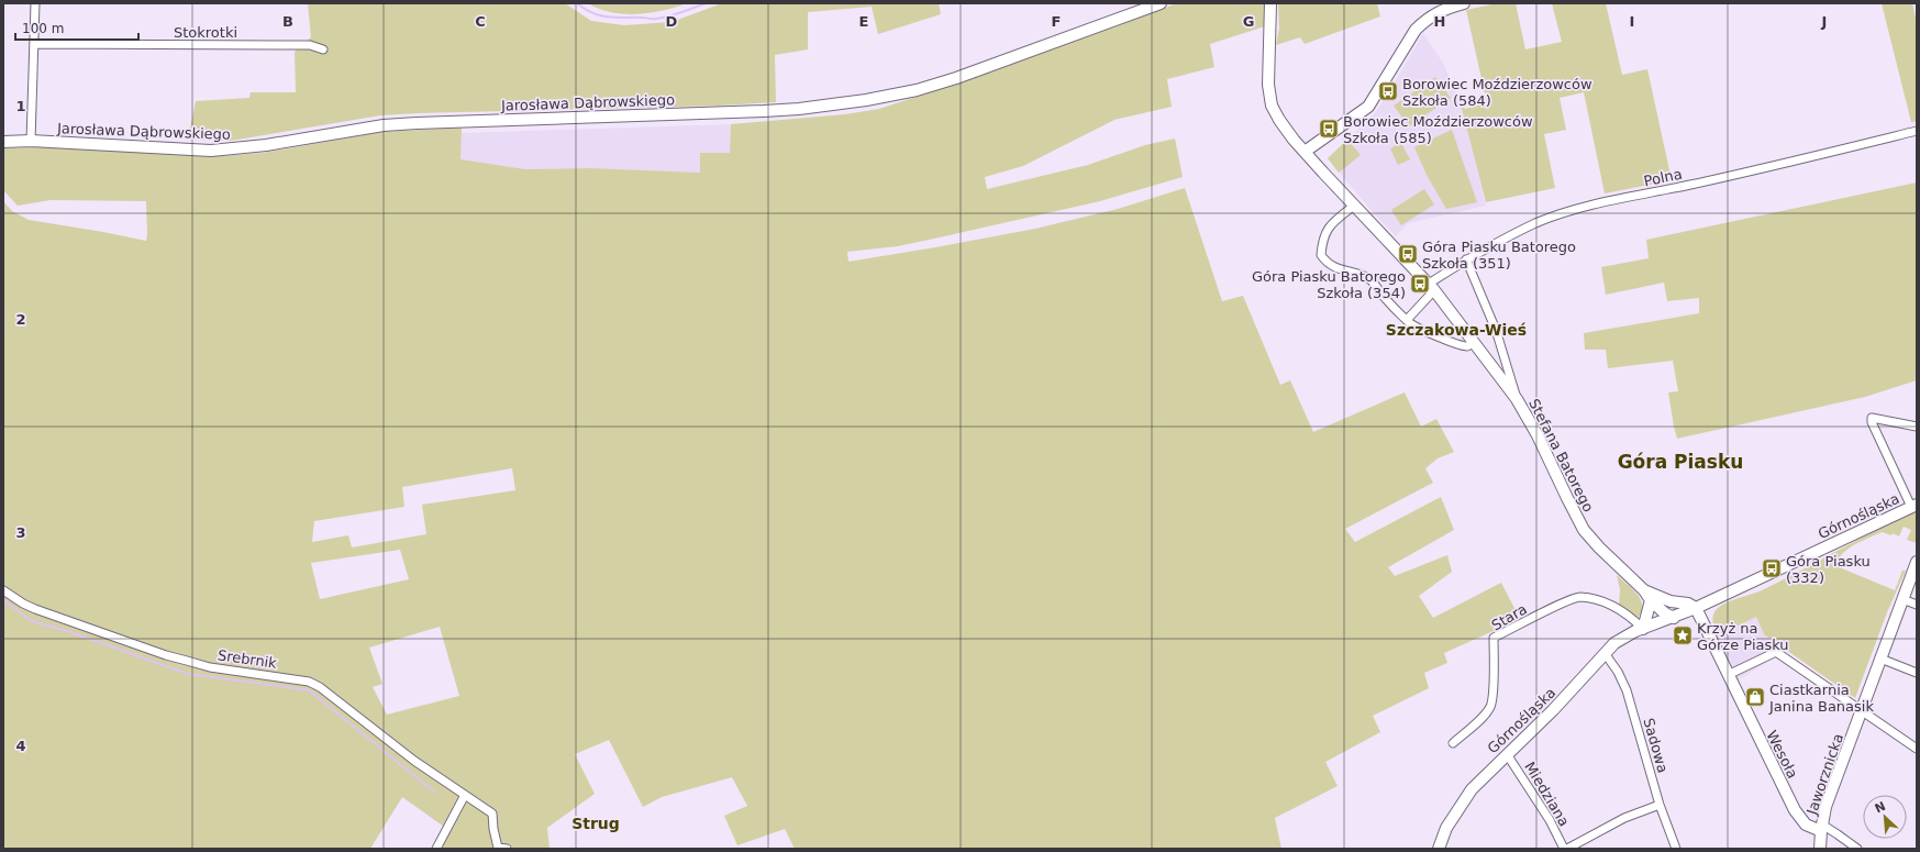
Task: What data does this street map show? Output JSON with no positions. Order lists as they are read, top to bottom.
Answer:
{
  "streets": {
    "street": [
      "Stokrotki",
      "Jarosława Dąbrowskiego",
      "Polna",
      "Stefana Batorego",
      "Górnośląska",
      "Stara",
      "Srebrnik",
      "Sadowa",
      "Wesoła",
      "Jaworznicka",
      "Miedziana"
    ]
  },
  "crossings": [
    ["Polna", "Stefana Batorego"],
    ["Stefana Batorego", "Górnośląska"],
    ["Stefana Batorego", "Wesoła"],
    ["Górnośląska", "Stara"],
    ["Górnośląska", "Sadowa"],
    ["Górnośląska", "Wesoła"],
    ["Górnośląska", "Miedziana"],
    ["Wesoła", "Jaworznicka"]
  ],
  "districts": ["Szczakowa-Wieś", "Góra Piasku", "Strug"],
  "places": {
    "bus stop": [
      "Borowiec Moździerzowców Szkoła (584)",
      "Borowiec Moździerzowców Szkoła (585)",
      "Góra Piasku Batorego Szkoła (351)",
      "Góra Piasku Batorego Szkoła (354)",
      "Góra Piasku (332)"
    ],
    "place": ["Krzyż na Górze Piasku"],
    "shop": ["Ciastkarnia Janina Banasik"]
  },
  "scale_bar": "100 m",
  "north": "top left",
  "grid": {
    "columns": [
      "B",
      "C",
      "D",
      "E",
      "F",
      "G",
      "H",
      "I",
      "J"
    ],
    "rows": [
      "1",
      "2",
      "3",
      "4"
    ]
  }
}
